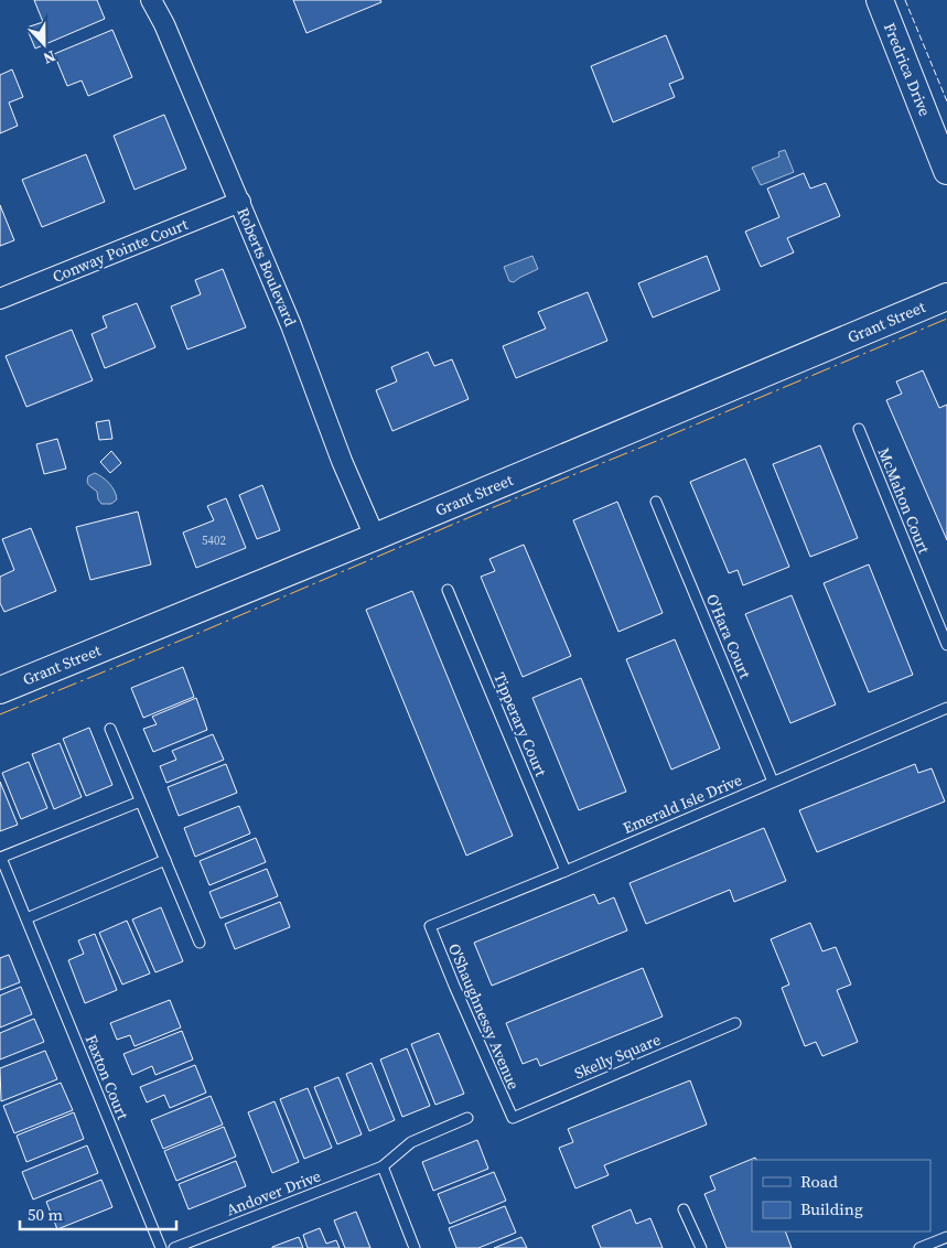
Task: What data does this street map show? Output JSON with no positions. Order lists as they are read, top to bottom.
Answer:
{
  "streets": {
    "street": [
      "Fredrica Drive",
      "Conway Pointe Court",
      "Roberts Boulevard",
      "Grant Street"
    ],
    "lane": [
      "McMahon Court",
      "O'Hara Court",
      "Tipperary Court",
      "Emerald Isle Drive",
      "O'Shaughnessy Avenue",
      "Skelly Square",
      "Faxton Court",
      "Andover Drive"
    ]
  },
  "crossings": [
    ["Conway Pointe Court", "Roberts Boulevard"],
    ["Roberts Boulevard", "Grant Street"],
    ["O'Hara Court", "Emerald Isle Drive"],
    ["Tipperary Court", "Emerald Isle Drive"],
    ["Emerald Isle Drive", "O'Shaughnessy Avenue"],
    ["O'Shaughnessy Avenue", "Skelly Square"]
  ],
  "house_numbers": ["5402"],
  "legend": ["Road", "Building"],
  "scale_bar": "50 m",
  "north": "bottom"
}
